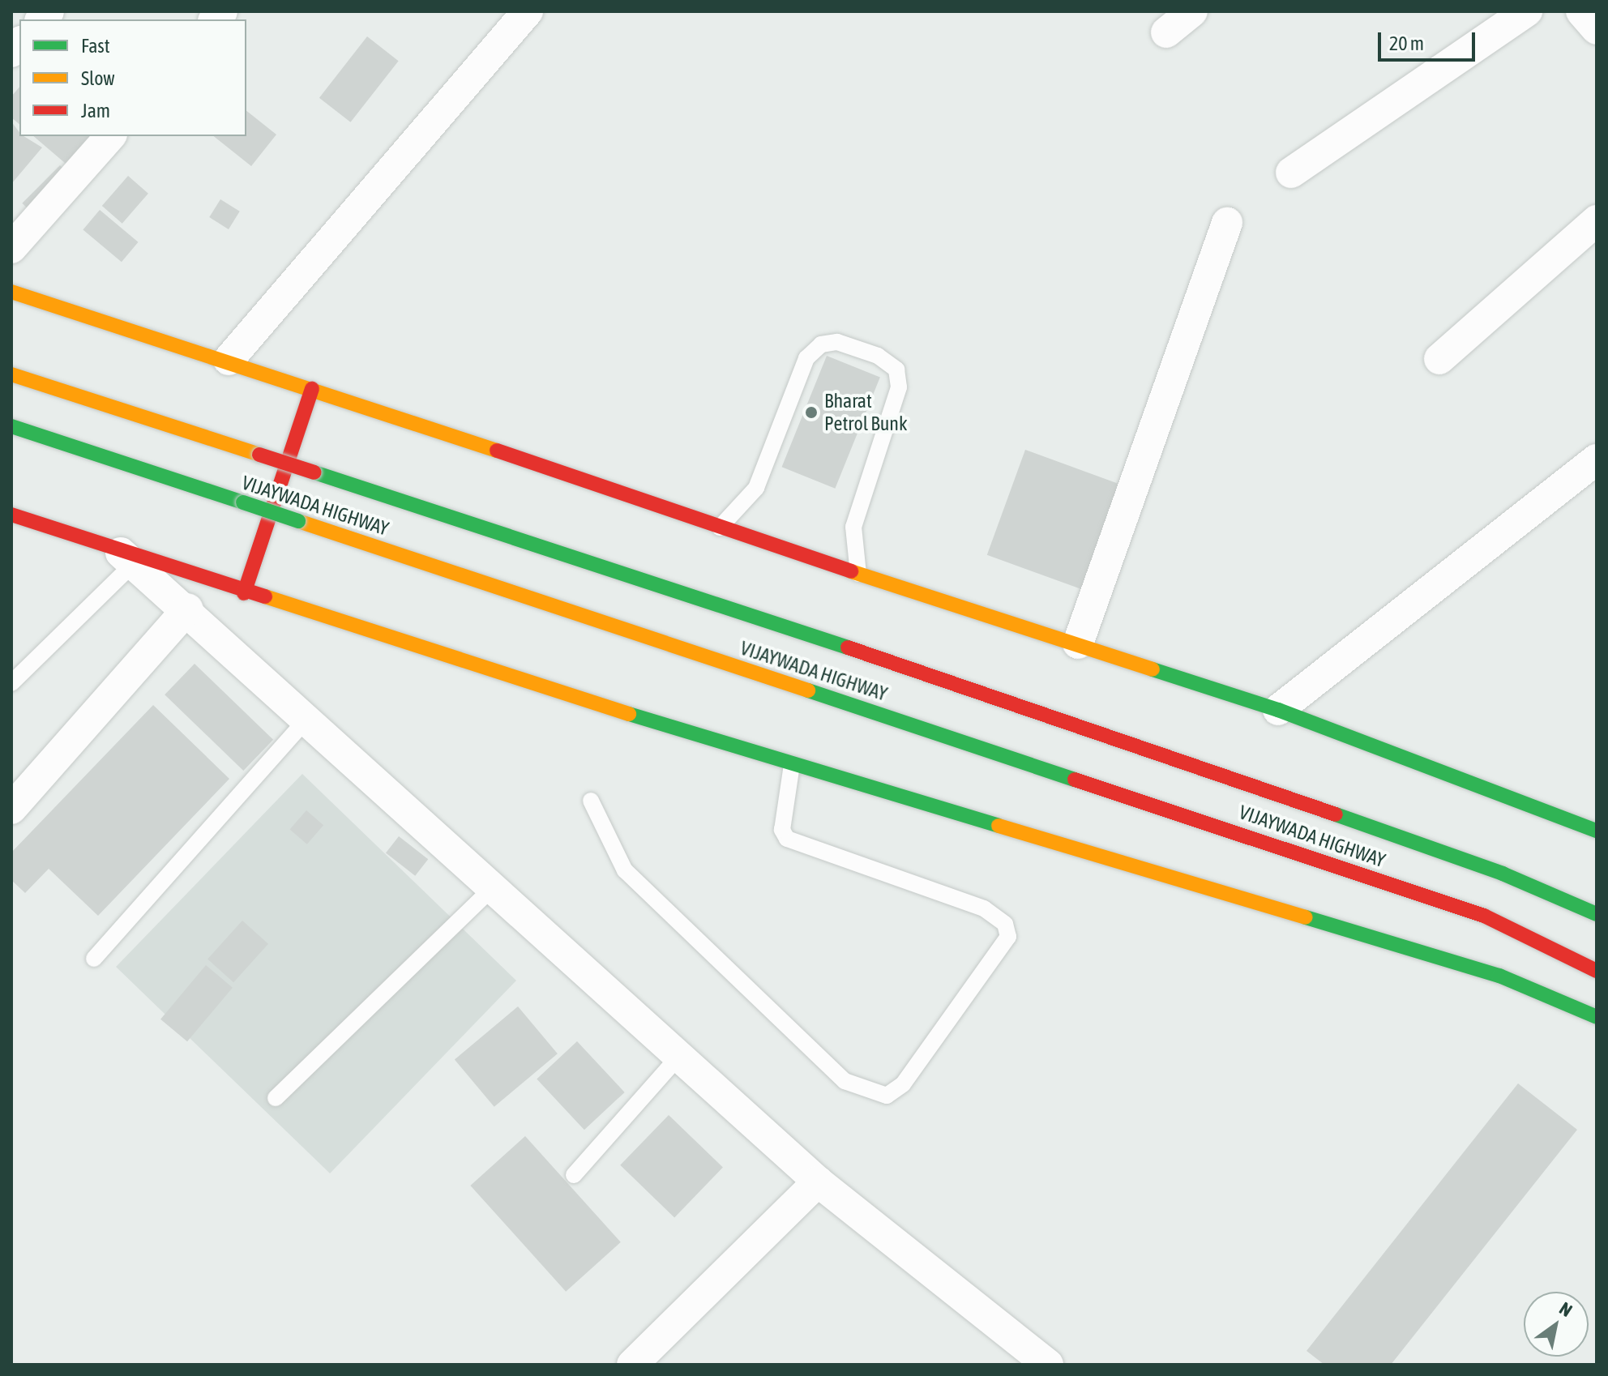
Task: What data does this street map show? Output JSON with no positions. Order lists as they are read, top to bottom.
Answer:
{
  "streets": {
    "main road": ["VIJAYWADA HIGHWAY"]
  },
  "places": ["Bharat Petrol Bunk"],
  "legend": ["Fast", "Slow", "Jam"],
  "scale_bar": "20 m",
  "north": "top right"
}
